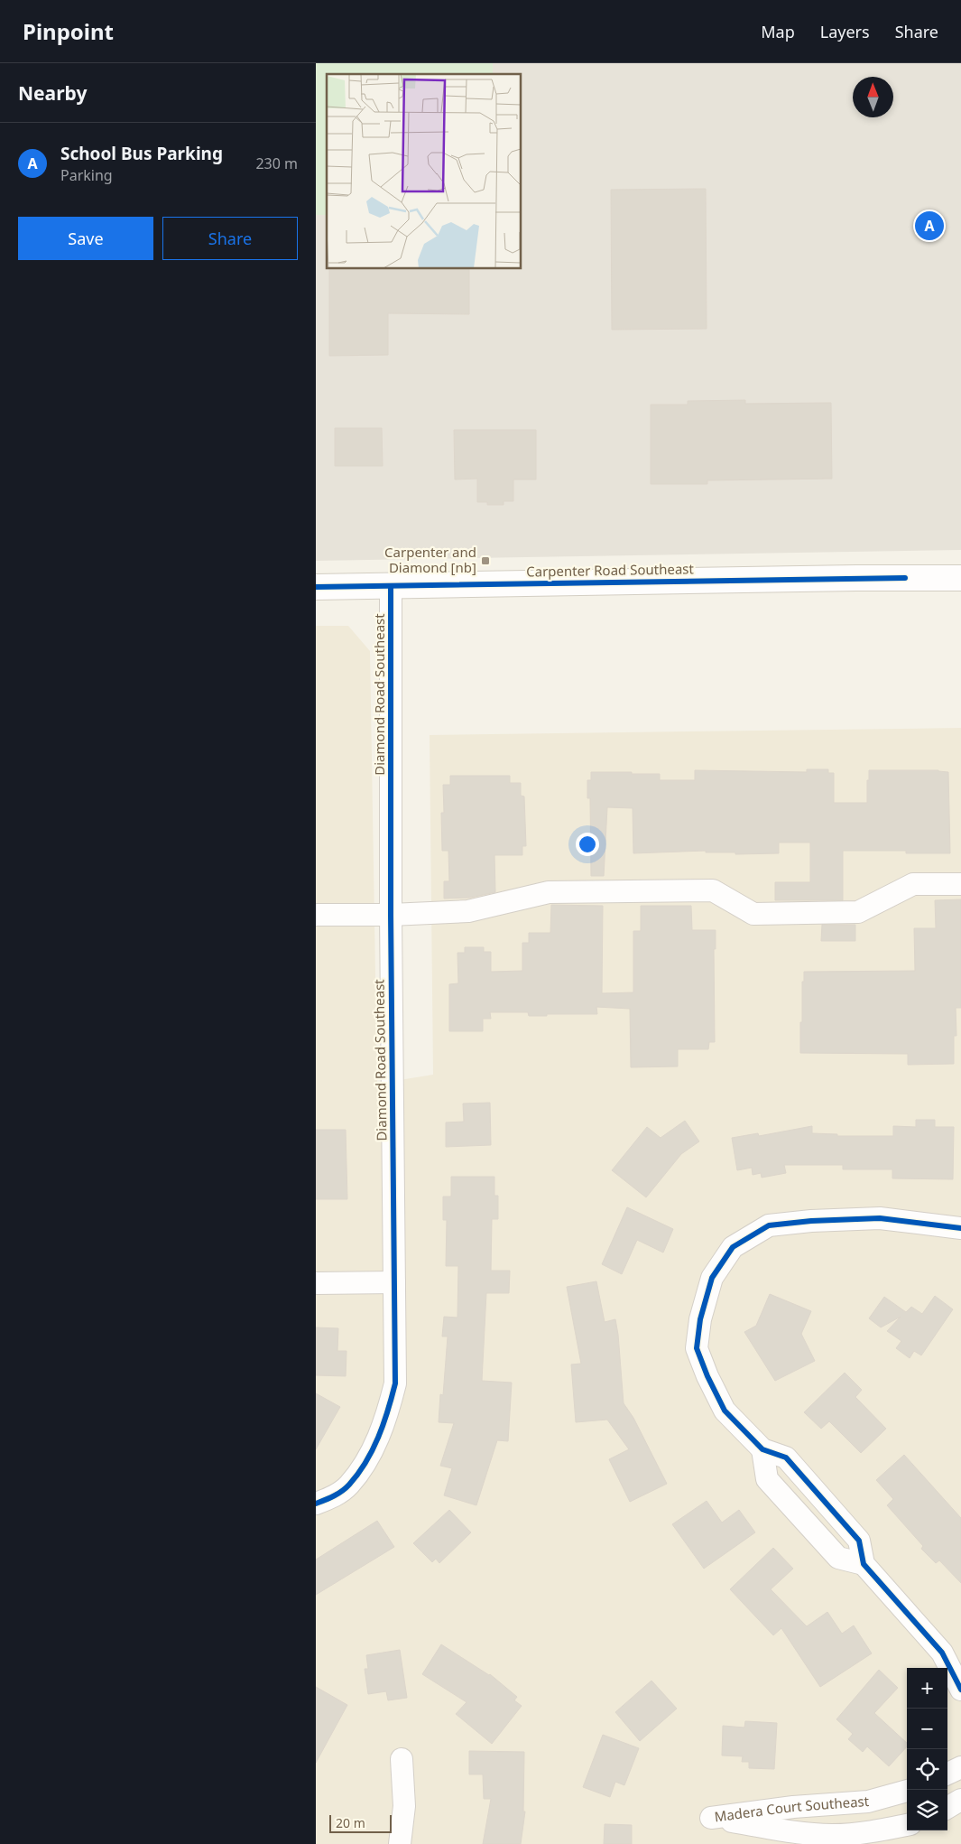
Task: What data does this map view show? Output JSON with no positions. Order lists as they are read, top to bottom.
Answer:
{
  "streets": {
    "street": ["Carpenter Road Southeast", "Diamond Road Southeast", "Madera Court Southeast"]
  },
  "crossings": [
    ["Carpenter Road Southeast", "Diamond Road Southeast"]
  ],
  "places": {
    "transit": ["Carpenter and Diamond [nb]"]
  },
  "scale_bar": "20 m",
  "north": "top",
  "page": {
    "header": "Pinpoint",
    "nav": ["Map", "Layers", "Share"],
    "heading": "Nearby",
    "list": [
      {
        "mark": "A",
        "name": "School Bus Parking",
        "note": "Parking",
        "value": "230 m"
      }
    ],
    "buttons": ["Save", "Share"],
    "pins": "A",
    "map_buttons": ["+", "−"],
    "scale": "20 m"
  }
}
